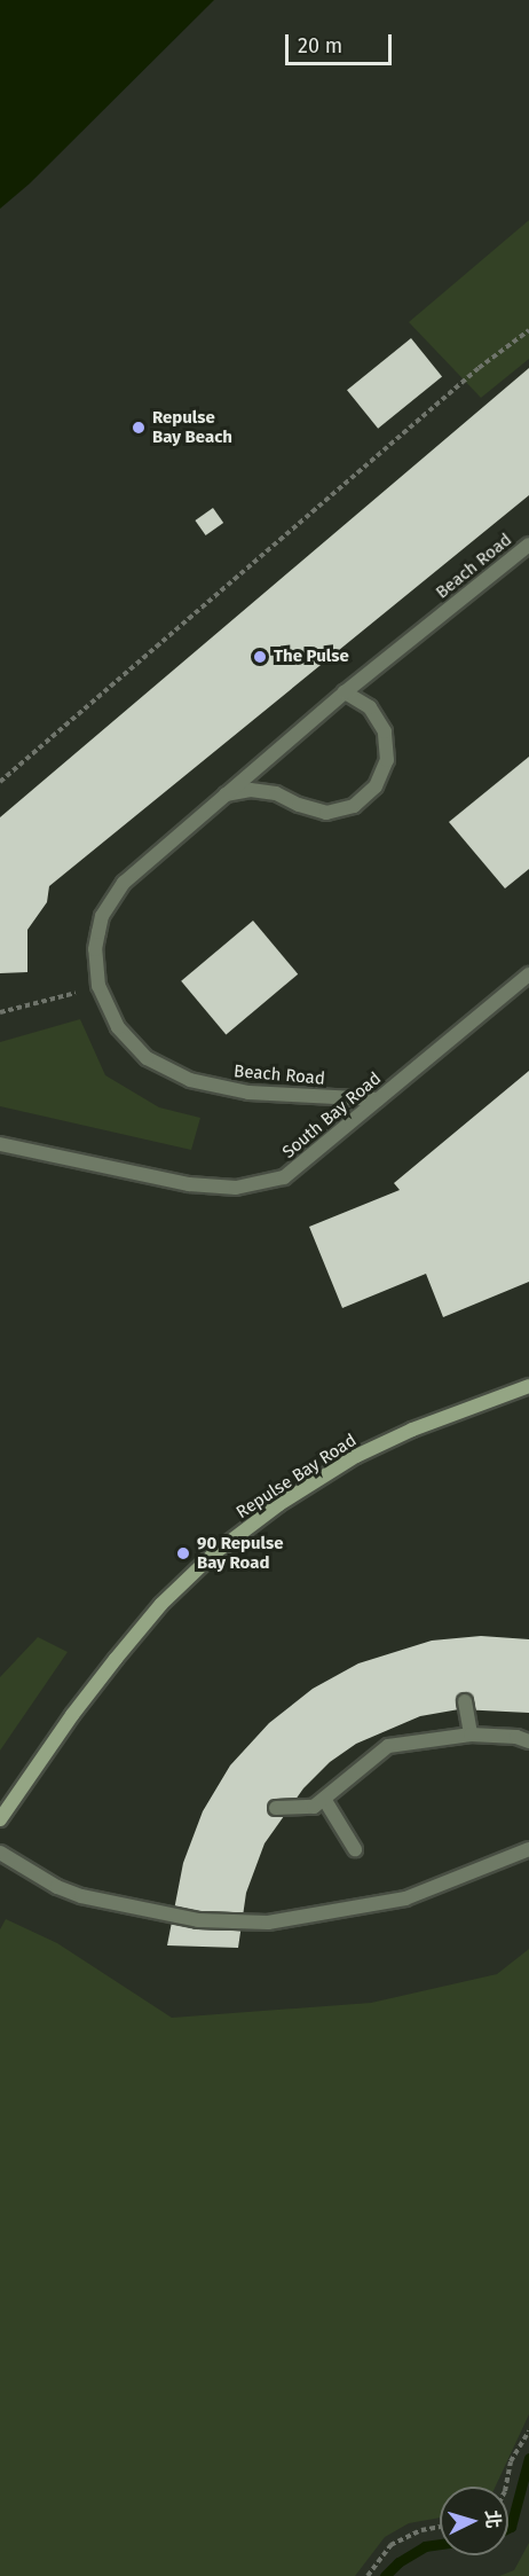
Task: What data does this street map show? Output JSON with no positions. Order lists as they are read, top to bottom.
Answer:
{
  "streets": {
    "main road": ["Repulse Bay Road"],
    "street": ["Beach Road", "South Bay Road"]
  },
  "crossings": [
    ["Beach Road", "South Bay Road"]
  ],
  "places": ["Repulse Bay Beach", "The Pulse", "90 Repulse Bay Road"],
  "scale_bar": "20 m",
  "north": "right"
}
